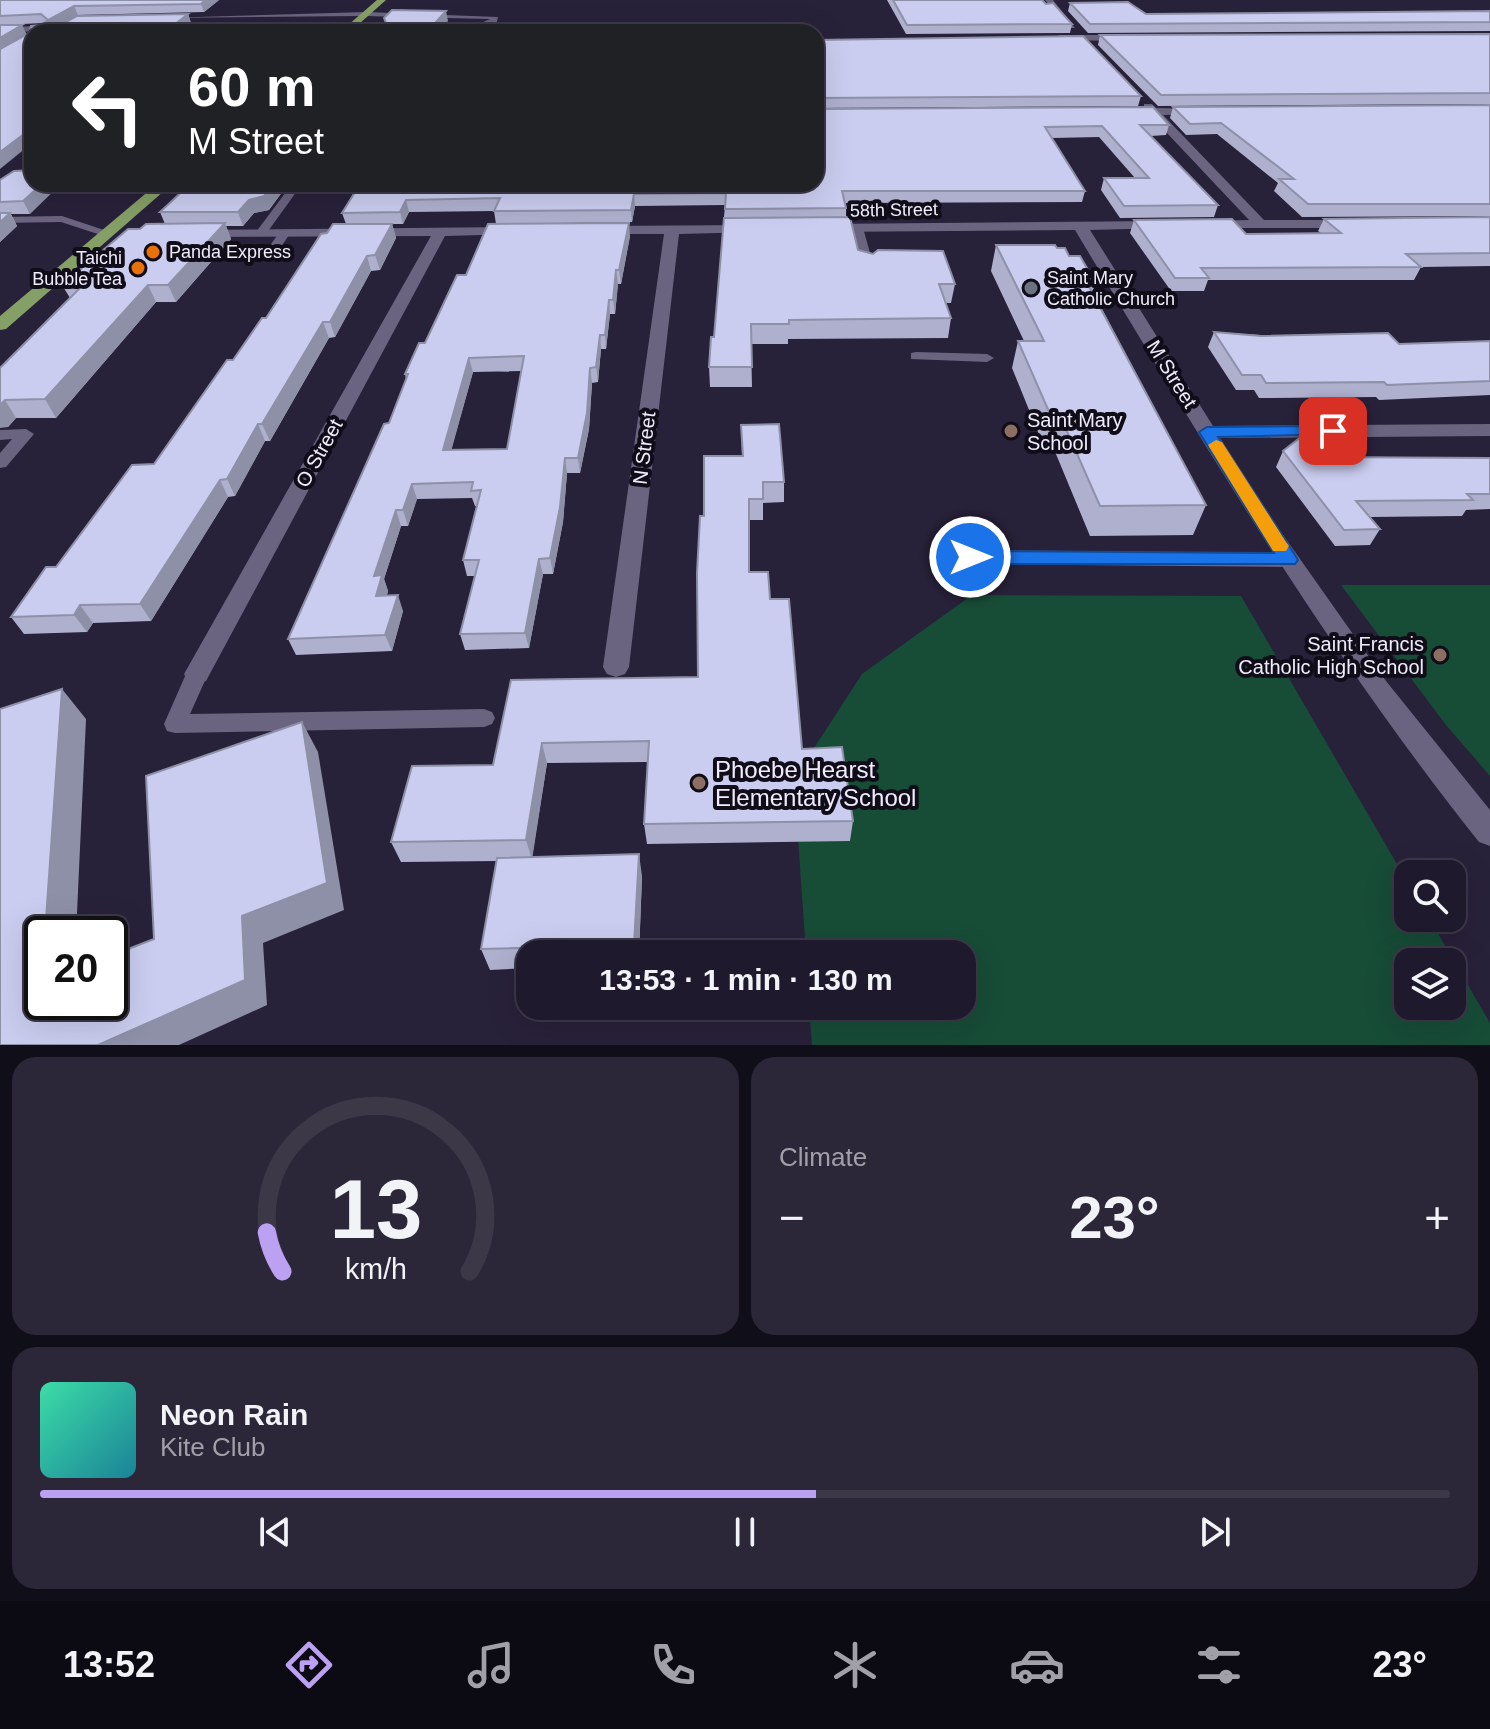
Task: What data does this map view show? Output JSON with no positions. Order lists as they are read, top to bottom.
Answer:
{
  "streets": {
    "street": [
      "58th Street",
      "M Street",
      "N Street",
      "O Street"
    ]
  },
  "crossings": [
    ["58th Street", "M Street"]
  ],
  "places": [
    "Panda Express",
    "Taichi Bubble Tea",
    "Saint Mary Catholic Church",
    "Saint Mary School",
    "Saint Francis Catholic High School",
    "Phoebe Hearst Elementary School"
  ],
  "page": {
    "turn": ["60 m", "M Street"],
    "limit": "20",
    "trip": "13:53 · 1 min · 130 m",
    "tile": "Climate",
    "heat": ["−", "23°", "+"],
    "song": ["Neon Rain", "Kite Club"],
    "tabs": ["13:52", "23°"],
    "gauge": ["13", "km/h"]
  }
}
